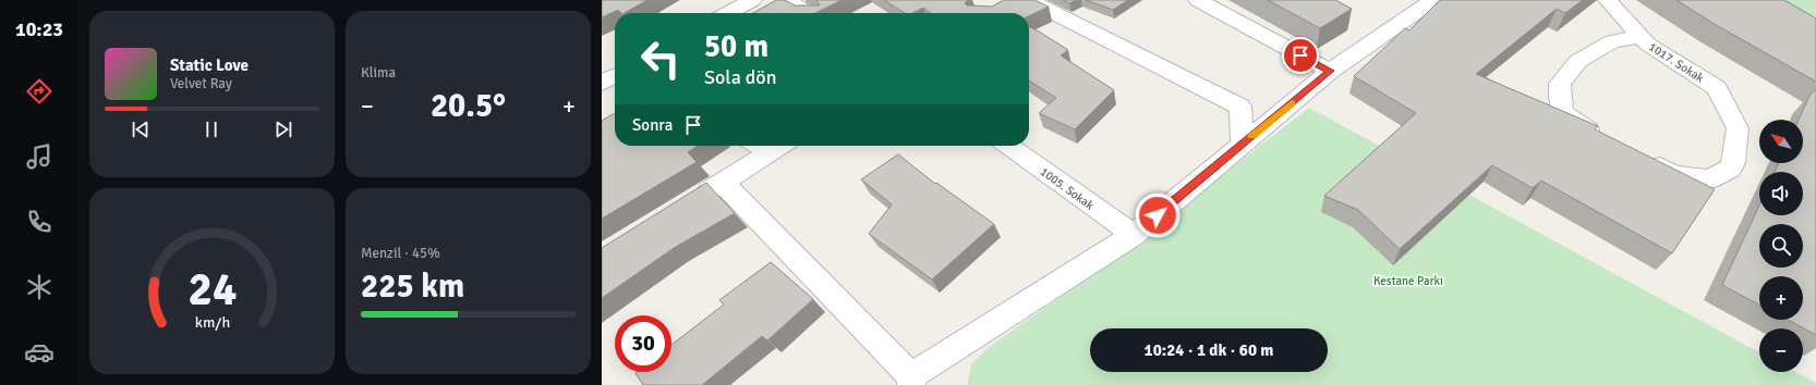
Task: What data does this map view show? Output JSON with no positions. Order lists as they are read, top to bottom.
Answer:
{
  "streets": {
    "street": ["1017. Sokak", "1005. Sokak"]
  },
  "parks": ["Kestane Parkı"],
  "north": "top left",
  "page": {
    "tabs": "10:23",
    "tile": [
      "Klima",
      ["Menzil · 45%", "225 km"]
    ],
    "turn": ["50 m", "Sola dön"],
    "song": ["Static Love", "Velvet Ray"],
    "heat": ["−", "20.5°", "+"],
    "then": "Sonra",
    "map_buttons": ["+", "−"],
    "limit": "30",
    "trip": "10:24 · 1 dk · 60 m",
    "gauge": ["24", "km/h"]
  }
}
